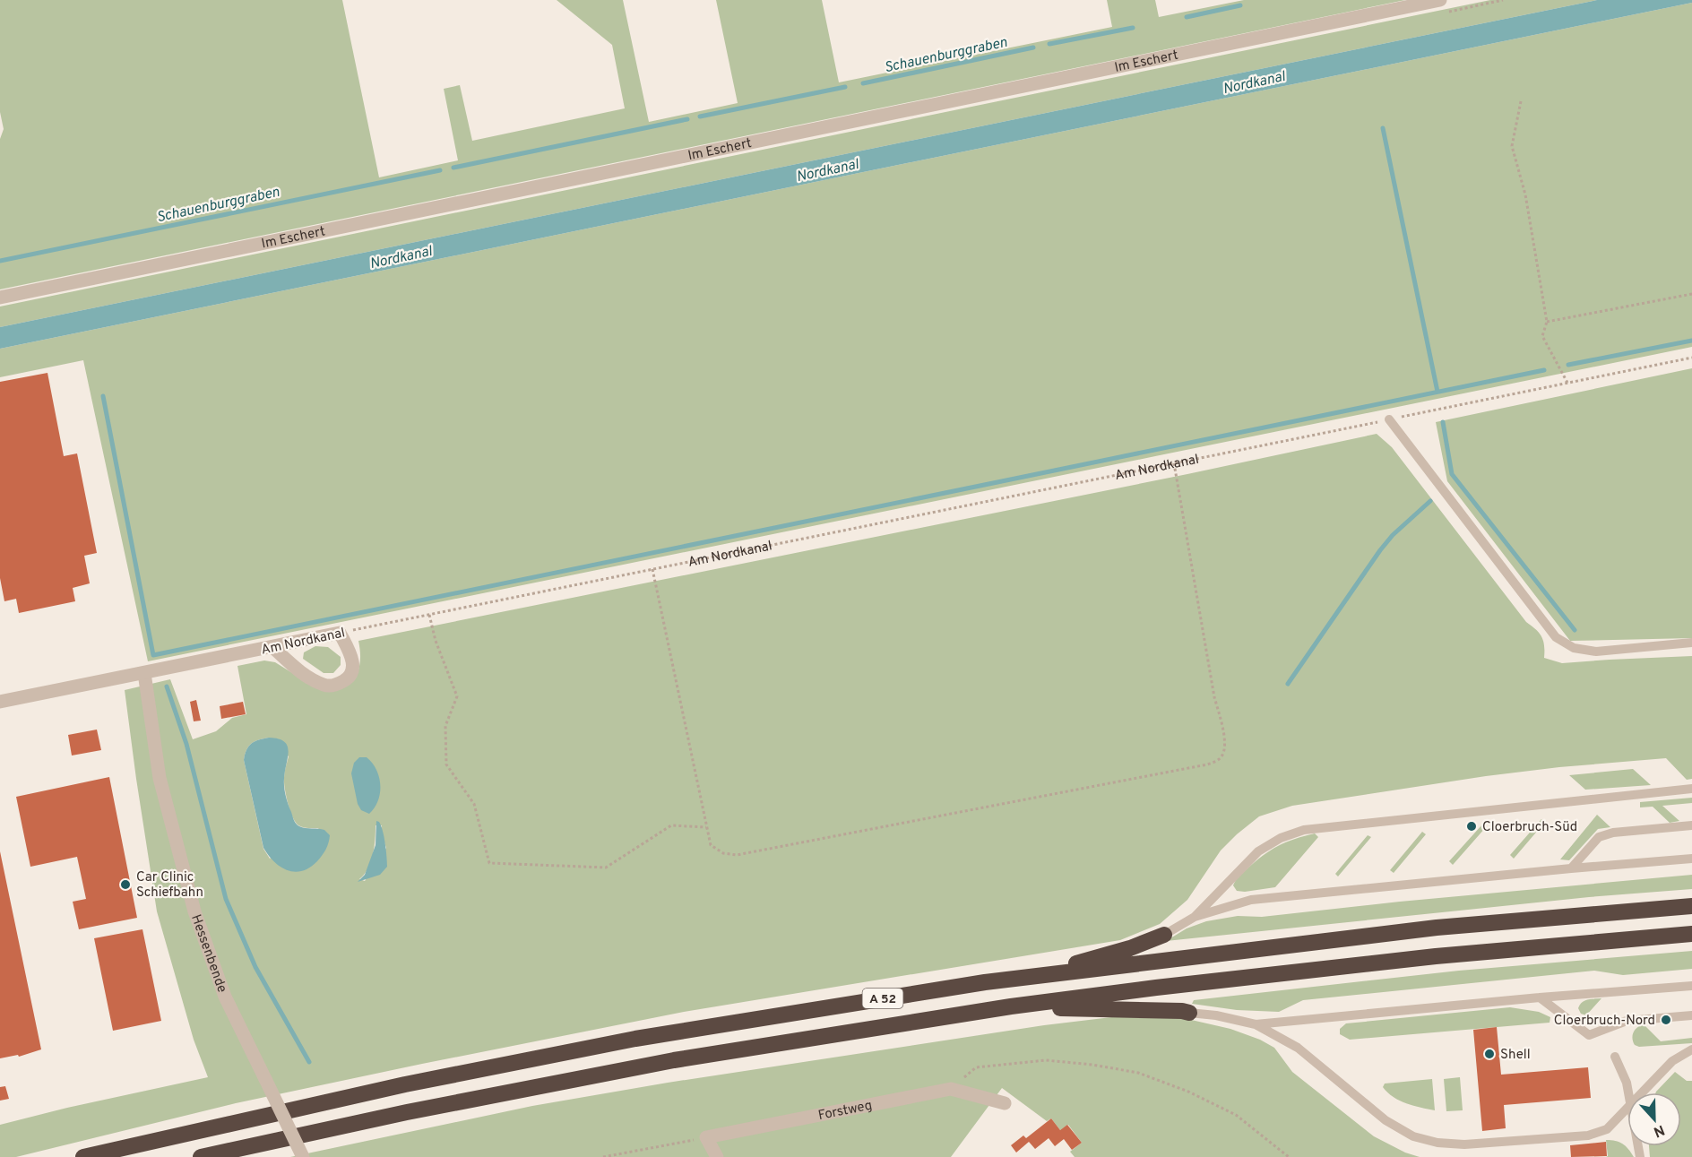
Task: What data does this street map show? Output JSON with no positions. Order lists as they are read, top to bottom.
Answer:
{
  "streets": {
    "highway": ["A 52"],
    "street": [
      "Im Eschert",
      "Am Nordkanal",
      "Hessenbende",
      "Forstweg"
    ]
  },
  "crossings": [
    ["Am Nordkanal", "Hessenbende"]
  ],
  "water": ["Schauenburggraben", "Nordkanal"],
  "places": [
    "Cloerbruch-Süd",
    "Car Clinic Schiefbahn",
    "Cloerbruch-Nord",
    "Shell"
  ],
  "north": "bottom"
}
